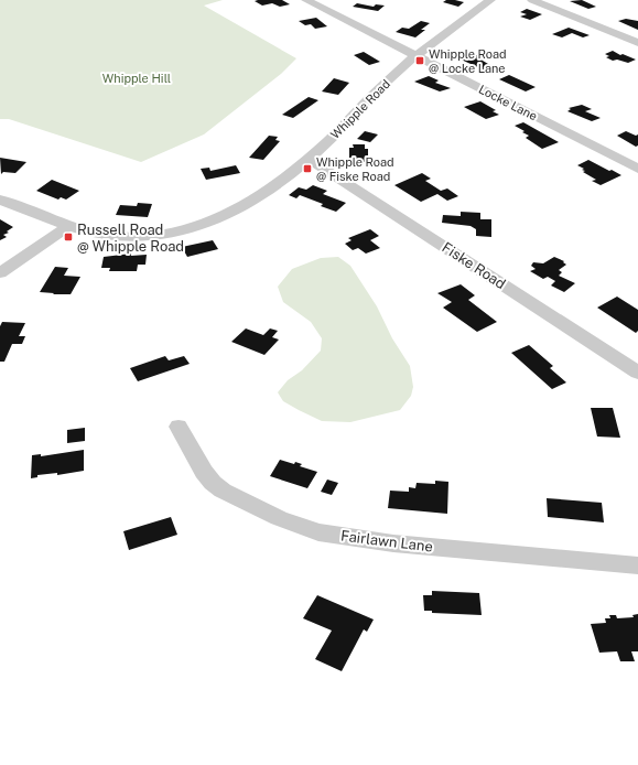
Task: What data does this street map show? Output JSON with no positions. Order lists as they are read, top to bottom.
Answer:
{
  "streets": {
    "street": [
      "Locke Lane",
      "Whipple Road",
      "Fiske Road",
      "Fairlawn Lane"
    ]
  },
  "crossings": [
    ["Locke Lane", "Whipple Road"],
    ["Whipple Road", "Fiske Road"]
  ],
  "parks": ["Whipple Hill"],
  "places": {
    "transit": ["Whipple Road @ Locke Lane", "Whipple Road @ Fiske Road", "Russell Road @ Whipple Road"]
  }
}
